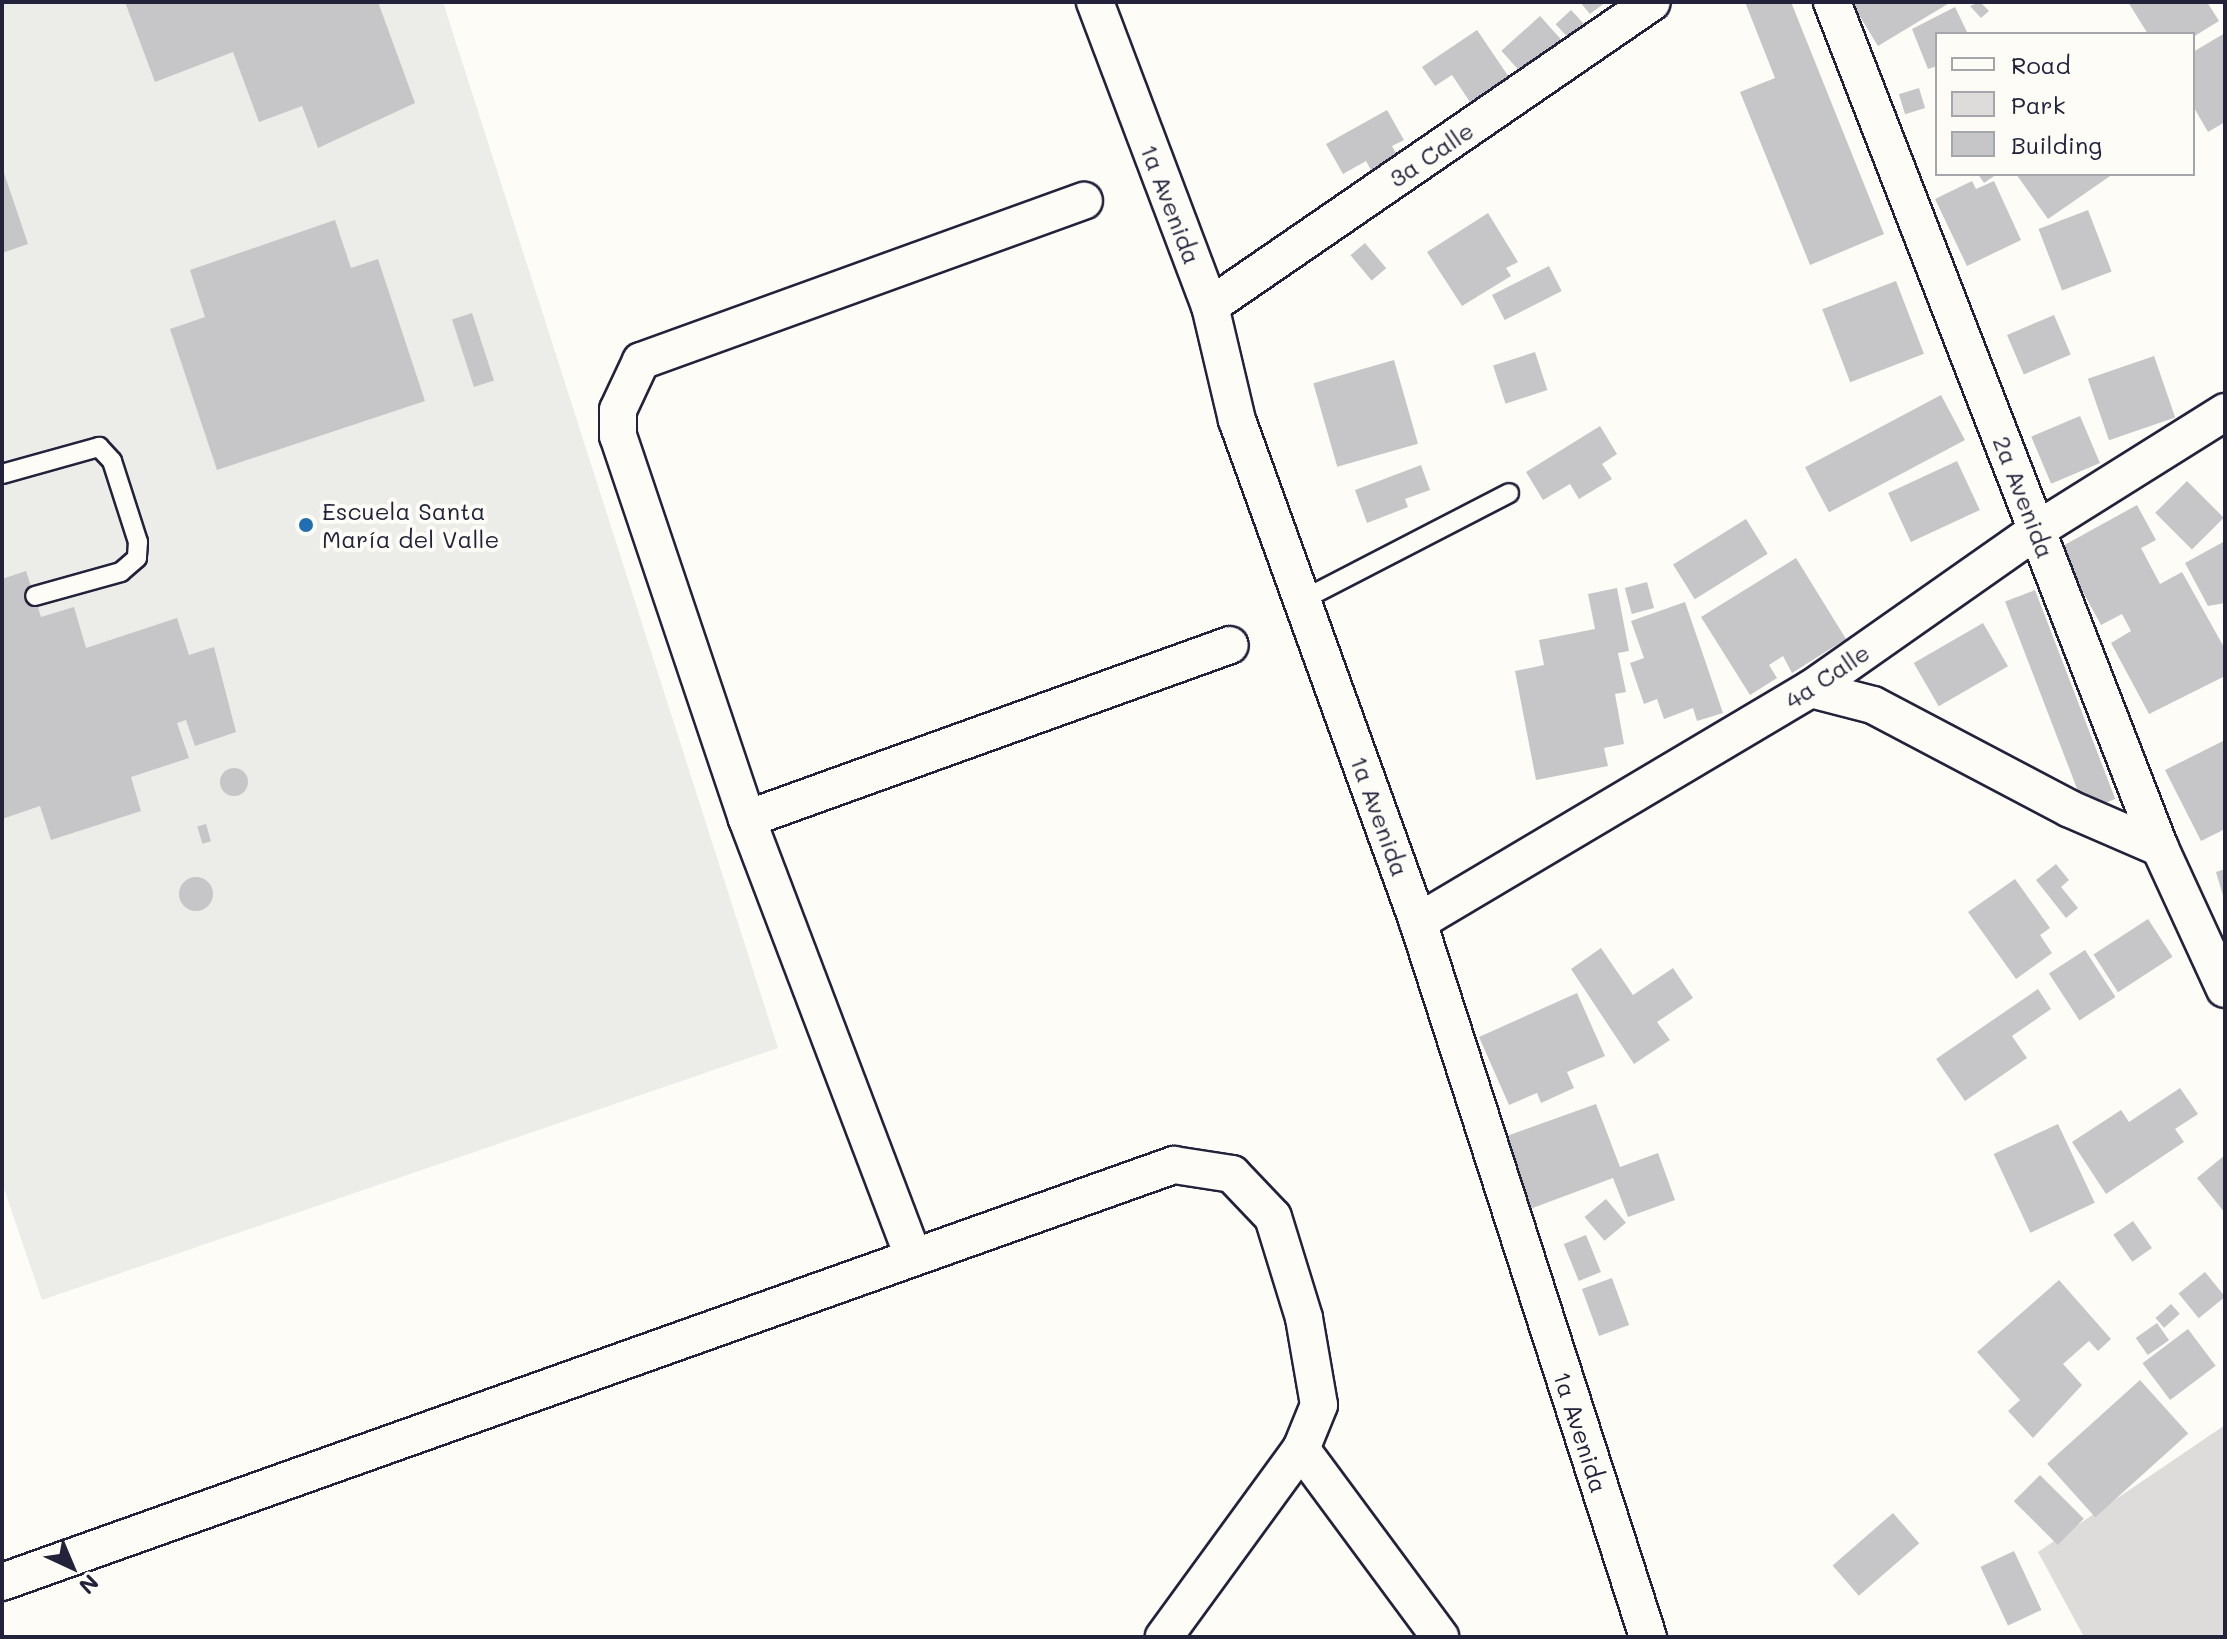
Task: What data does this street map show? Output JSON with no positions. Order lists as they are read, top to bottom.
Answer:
{
  "streets": {
    "street": [
      "3a Calle",
      "1a Avenida",
      "2a Avenida",
      "4a Calle"
    ]
  },
  "crossings": [
    ["3a Calle", "1a Avenida"],
    ["1a Avenida", "4a Calle"],
    ["2a Avenida", "4a Calle"]
  ],
  "places": ["Escuela Santa María del Valle"],
  "legend": ["Road", "Park", "Building"],
  "north": "bottom right"
}
